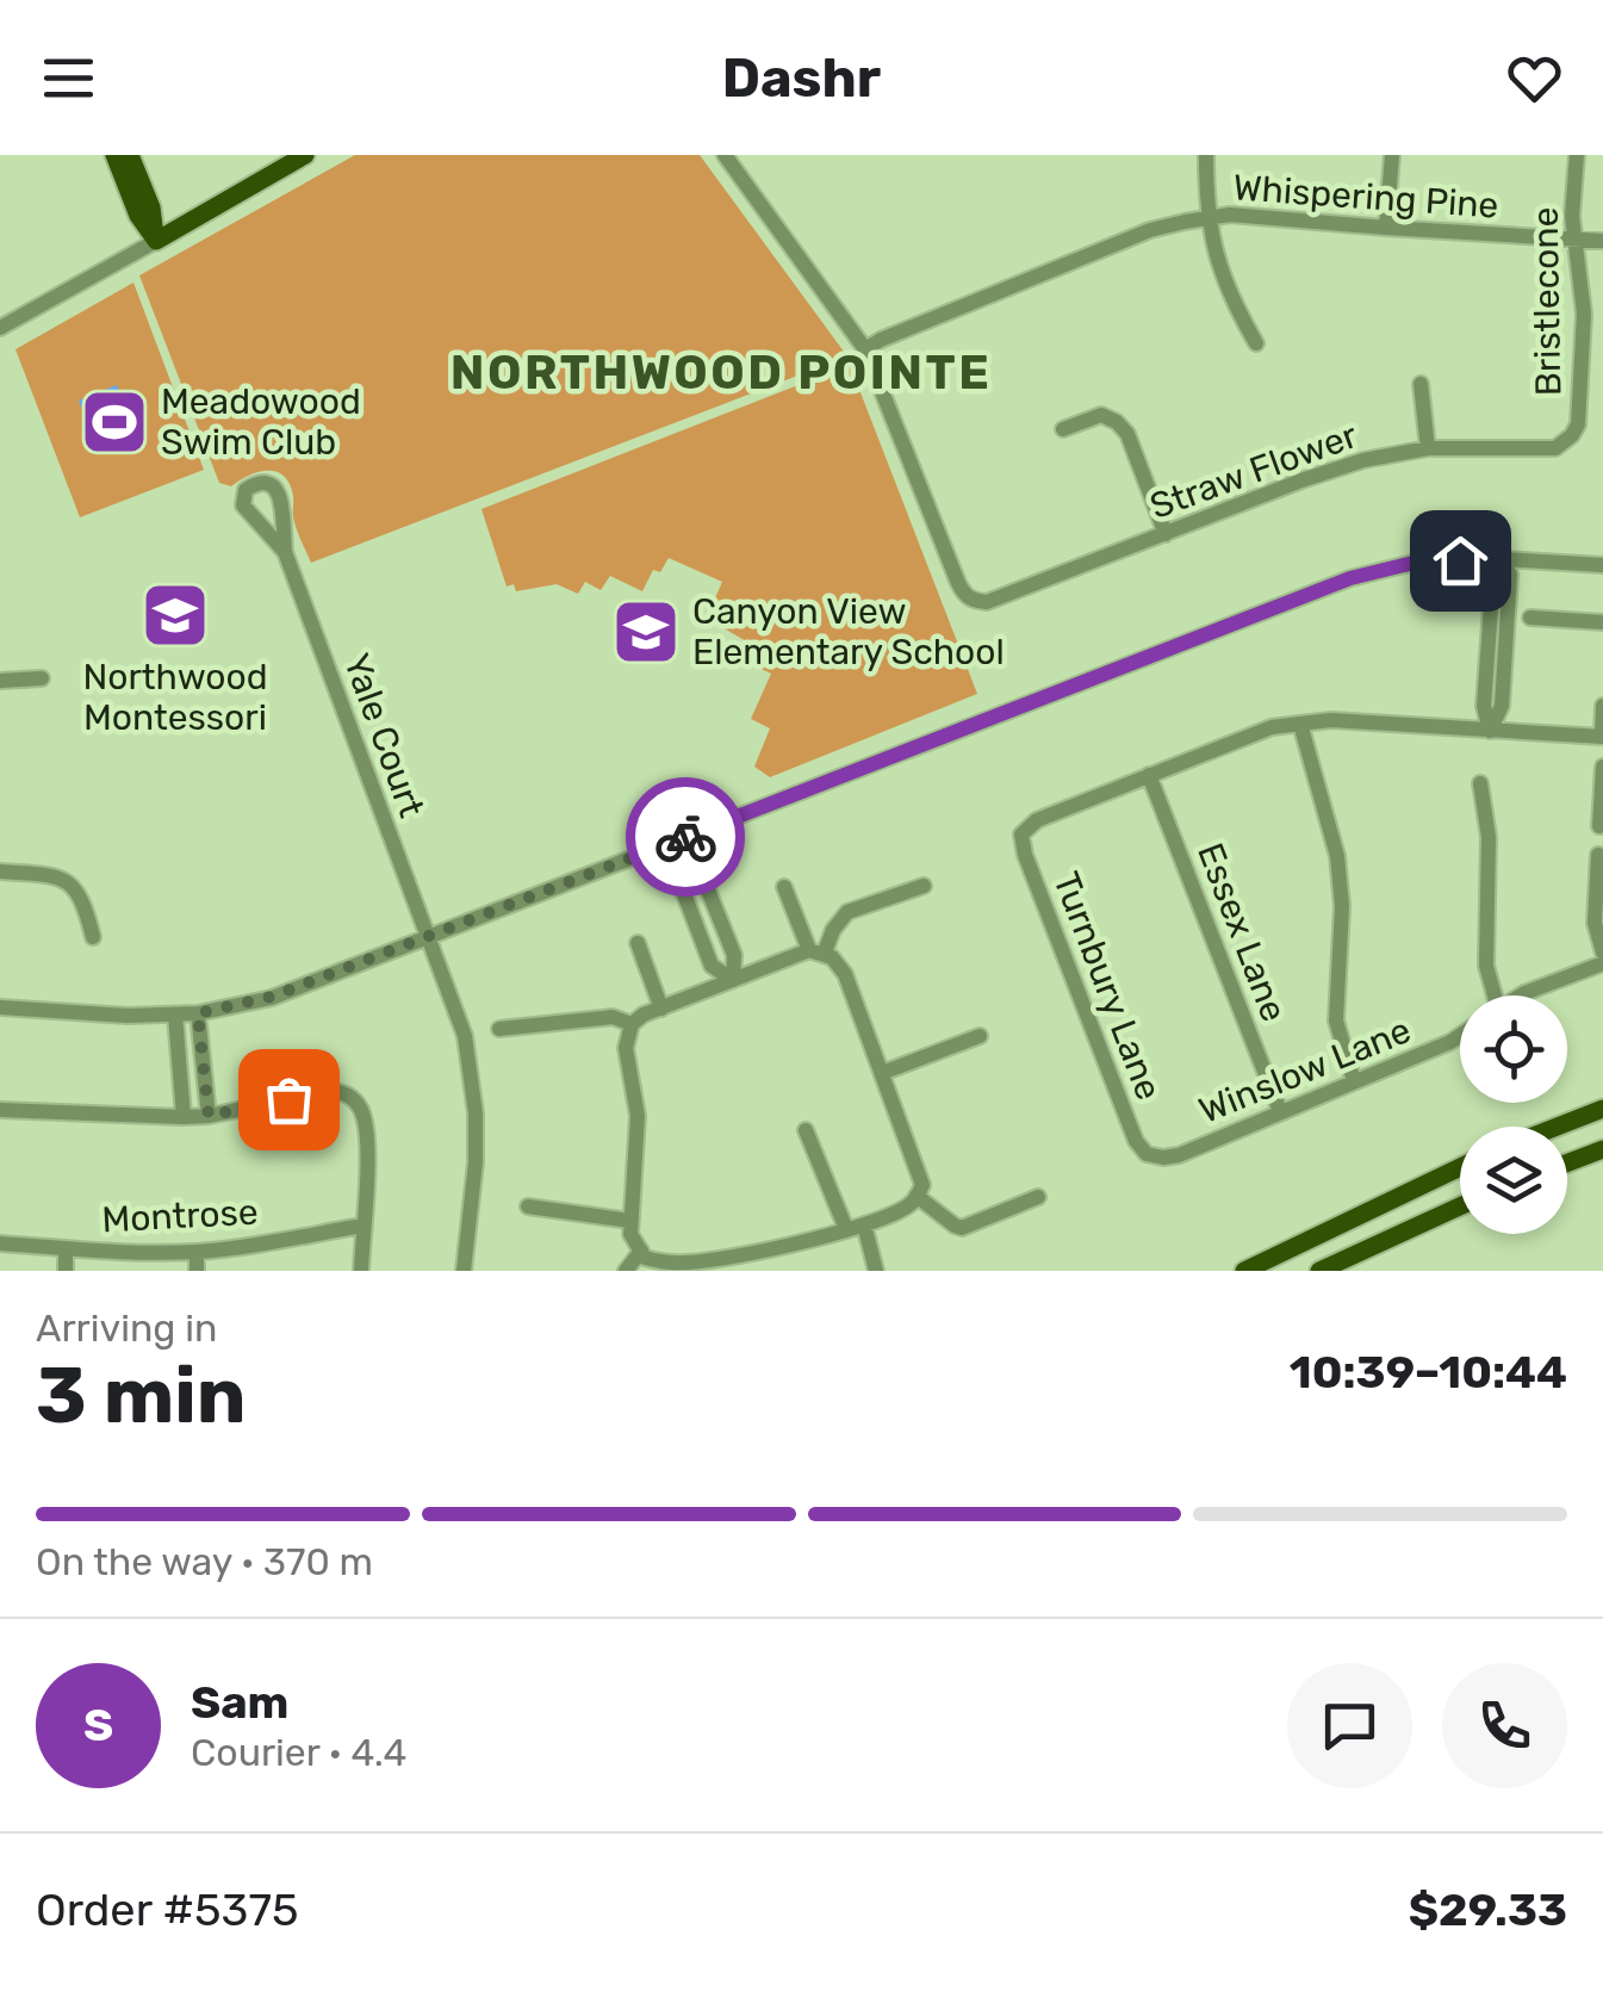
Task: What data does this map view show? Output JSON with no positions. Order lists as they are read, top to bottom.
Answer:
{
  "streets": {
    "street": [
      "Whispering Pine",
      "Bristlecone",
      "Straw Flower",
      "Yale Court",
      "Essex Lane",
      "Turnbury Lane",
      "Winslow Lane",
      "Montrose"
    ]
  },
  "crossings": [
    ["Whispering Pine", "Bristlecone"],
    ["Whispering Pine", "Straw Flower"],
    ["Bristlecone", "Straw Flower"],
    ["Essex Lane", "Turnbury Lane"],
    ["Essex Lane", "Winslow Lane"],
    ["Turnbury Lane", "Winslow Lane"]
  ],
  "districts": ["NORTHWOOD POINTE"],
  "places": {
    "sports": ["Meadowood Swim Club"],
    "school or university": ["Northwood Montessori", "Canyon View Elementary School"]
  },
  "page": {
    "header": "Dashr",
    "heading": ["3 min", "Arriving in", "10:39–10:44"],
    "panel": [
      "Sam",
      "Courier · 4.4",
      "Order #5375",
      "$29.33"
    ],
    "bar": "On the way · 370 m",
    "round": "S"
  }
}
